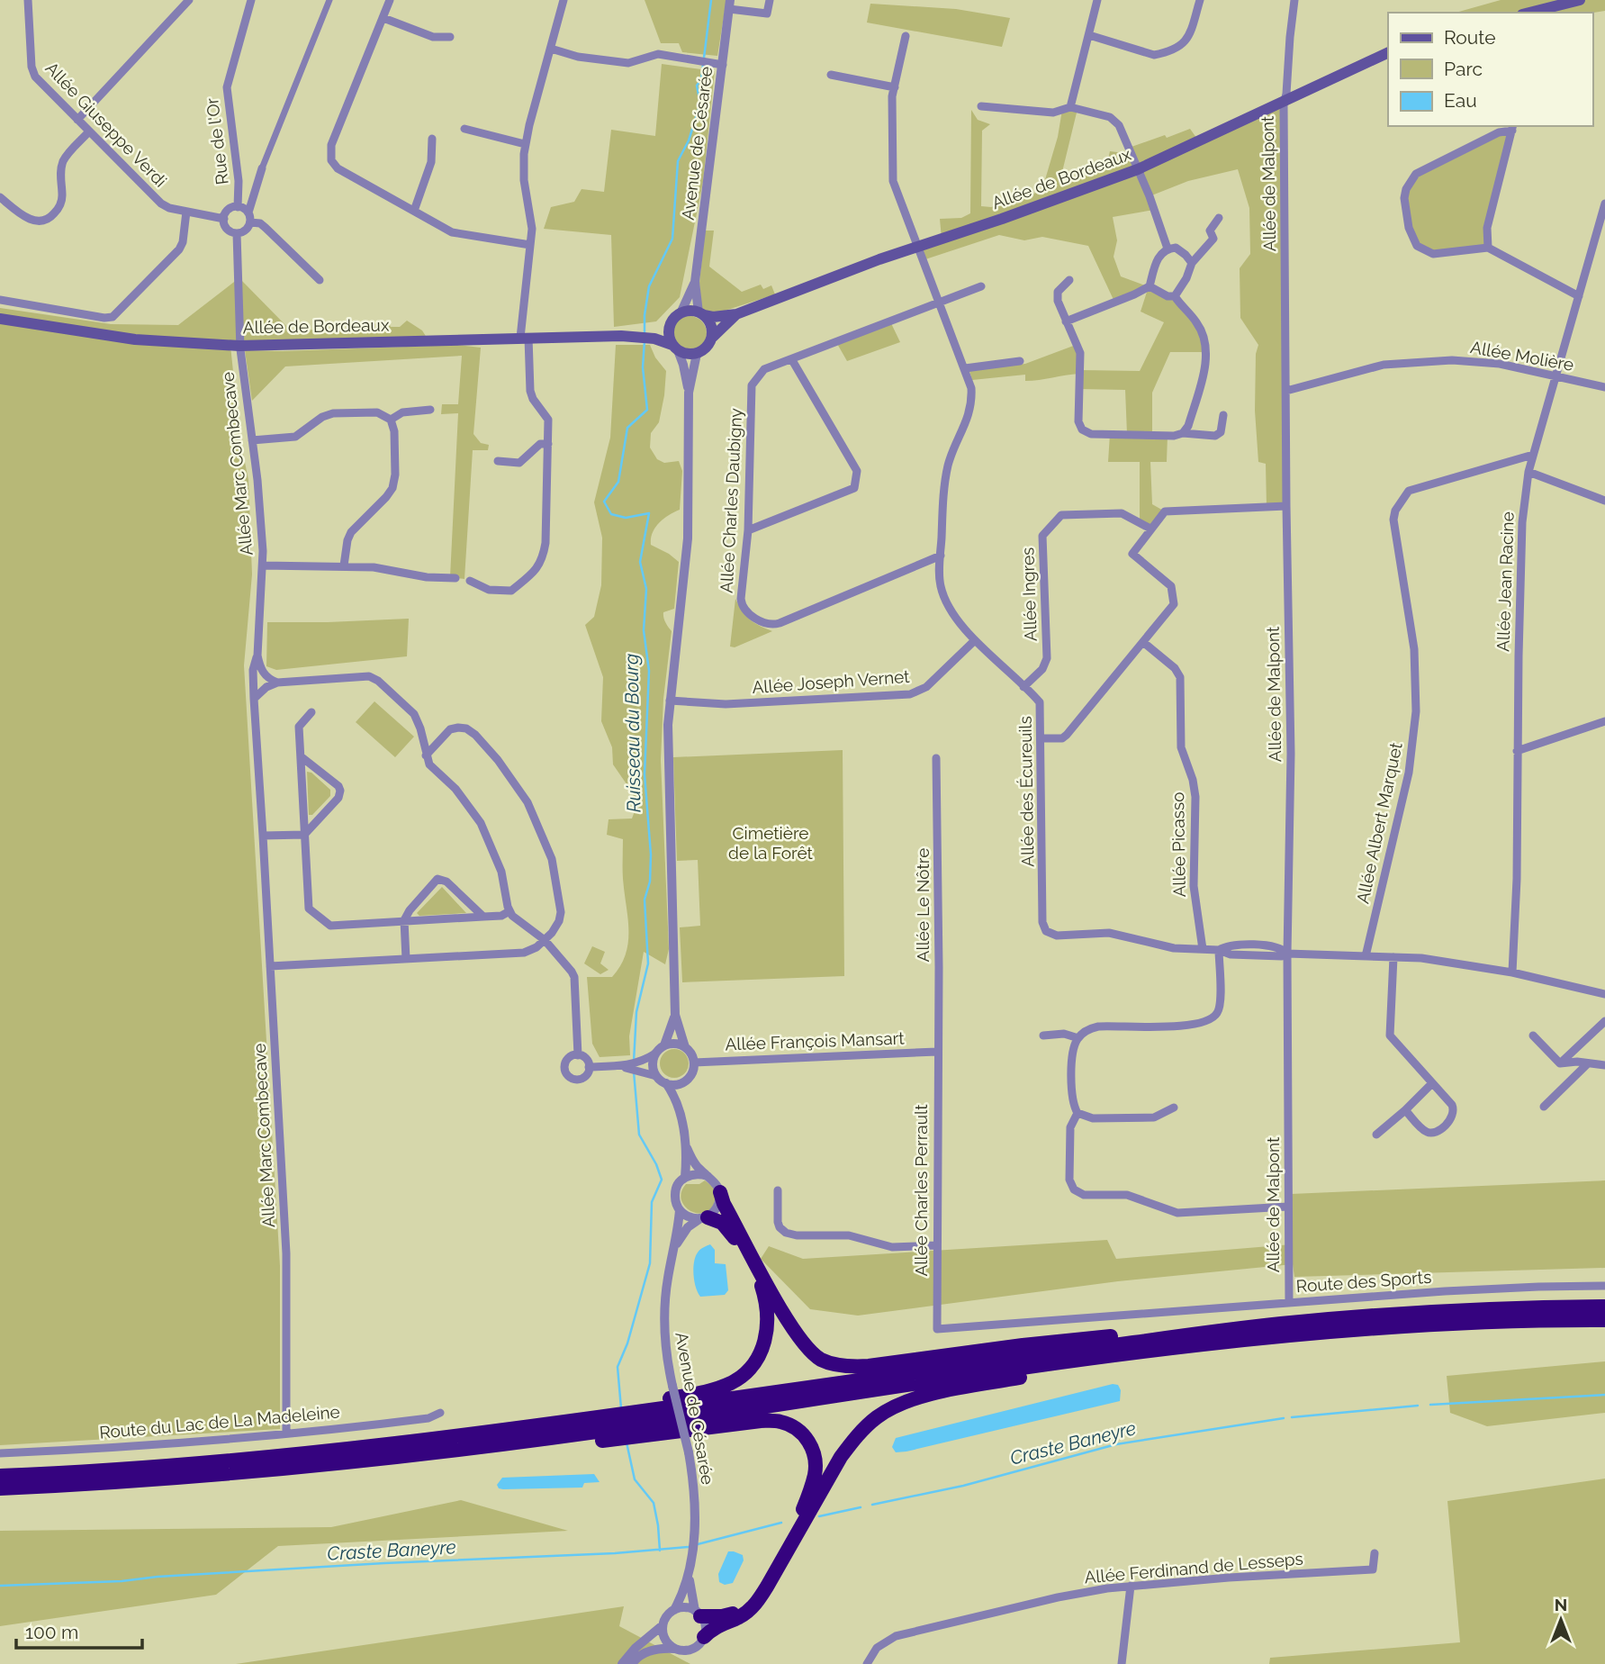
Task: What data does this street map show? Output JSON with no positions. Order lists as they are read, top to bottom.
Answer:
{
  "streets": {
    "main road": ["Allée de Bordeaux"],
    "street": [
      "Allée Giuseppe Verdi",
      "Rue de l'Or",
      "Avenue de Césarée",
      "Allée de Malpont",
      "Allée Molière",
      "Allée Marc Combecave",
      "Allée Charles Daubigny",
      "Allée Jean Racine",
      "Allée Ingres",
      "Allée Joseph Vernet",
      "Allée des Écureuils",
      "Allée Albert Marquet",
      "Allée Picasso",
      "Allée Le Nôtre",
      "Allée François Mansart",
      "Allée Charles Perrault",
      "Route des Sports",
      "Route du Lac de La Madeleine",
      "Allée Ferdinand de Lesseps"
    ]
  },
  "crossings": [
    ["Allée Giuseppe Verdi", "Rue de l'Or"],
    ["Avenue de Césarée", "Allée de Bordeaux"],
    ["Allée de Bordeaux", "Allée de Malpont"],
    ["Allée de Bordeaux", "Allée Marc Combecave"],
    ["Allée de Bordeaux", "Allée des Écureuils"],
    ["Allée de Malpont", "Allée Molière"],
    ["Allée de Malpont", "Allée des Écureuils"],
    ["Allée de Malpont", "Route des Sports"],
    ["Allée Molière", "Allée Jean Racine"],
    ["Allée Marc Combecave", "Route du Lac de La Madeleine"],
    ["Allée Charles Daubigny", "Allée des Écureuils"],
    ["Allée Jean Racine", "Allée des Écureuils"],
    ["Allée Jean Racine", "Allée Albert Marquet"],
    ["Allée Ingres", "Allée des Écureuils"],
    ["Allée Joseph Vernet", "Allée des Écureuils"],
    ["Allée des Écureuils", "Allée Albert Marquet"],
    ["Allée des Écureuils", "Allée Picasso"],
    ["Allée Le Nôtre", "Allée François Mansart"],
    ["Allée Le Nôtre", "Allée Charles Perrault"],
    ["Allée François Mansart", "Allée Charles Perrault"],
    ["Allée Charles Perrault", "Route des Sports"]
  ],
  "water": ["Ruisseau du Bourg", "Craste Baneyre"],
  "parks": ["Cimetière de la Forêt"],
  "legend": ["Route", "Parc", "Eau"],
  "scale_bar": "100 m",
  "north": "top"
}
